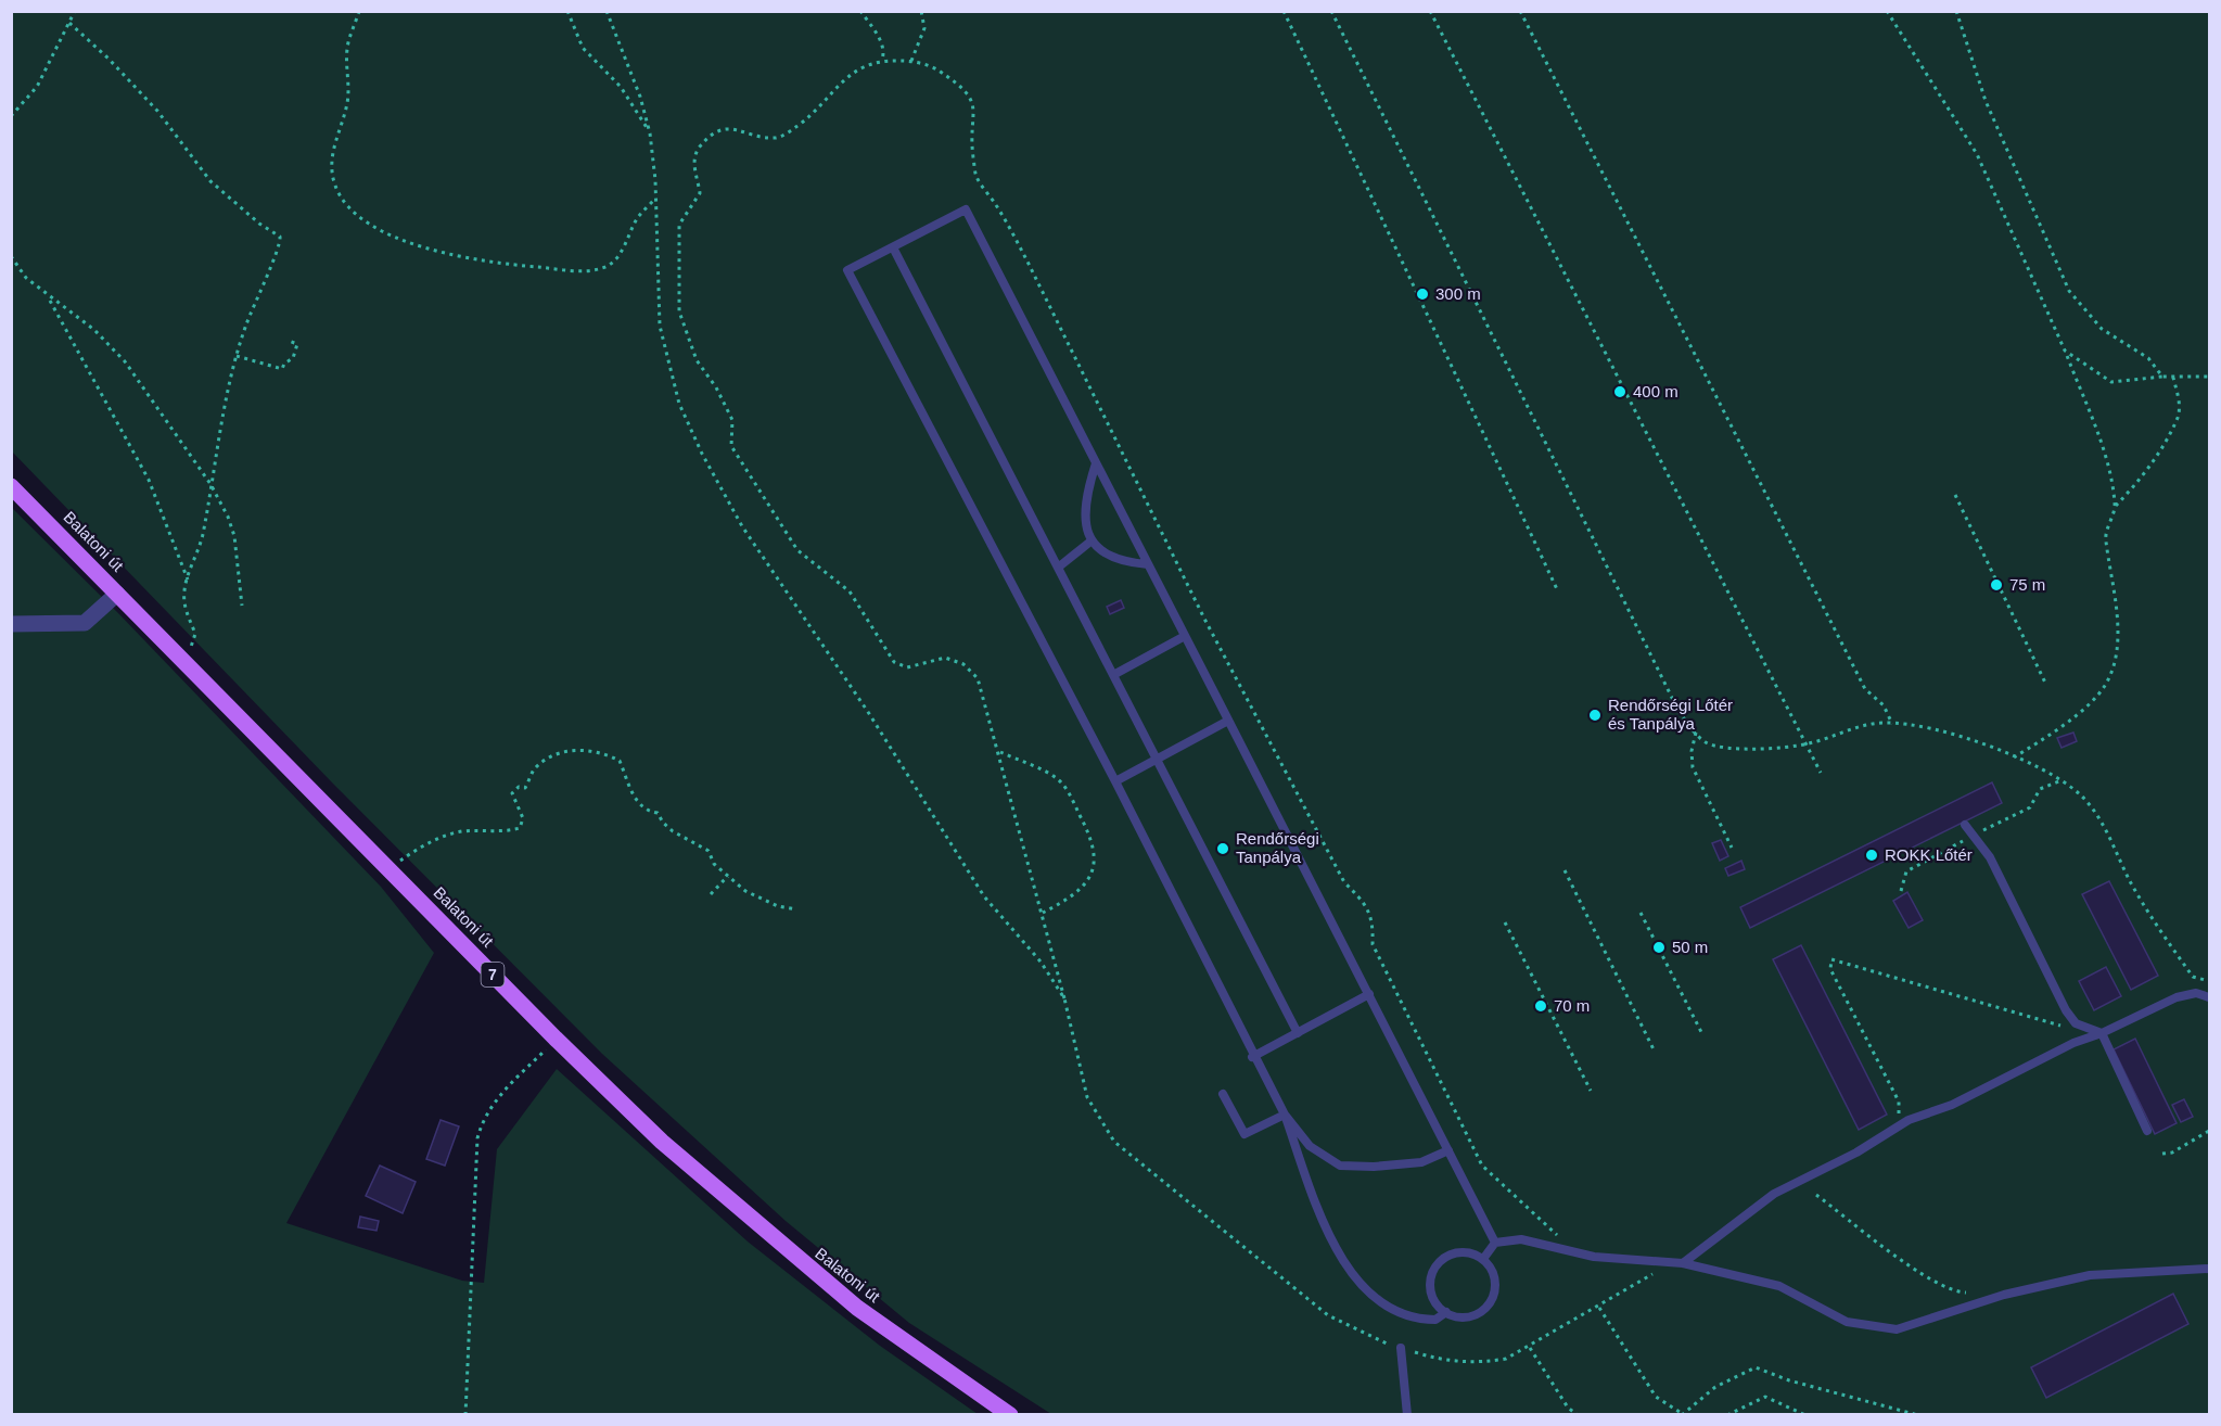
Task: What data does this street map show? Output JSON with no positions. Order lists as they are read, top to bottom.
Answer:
{
  "streets": {
    "main road": ["Balatoni út", "7"]
  },
  "places": [
    "300 m",
    "400 m",
    "75 m",
    "Rendőrségi Lőtér és Tanpálya",
    "Rendőrségi Tanpálya",
    "ROKK Lőtér",
    "50 m",
    "70 m"
  ]
}
